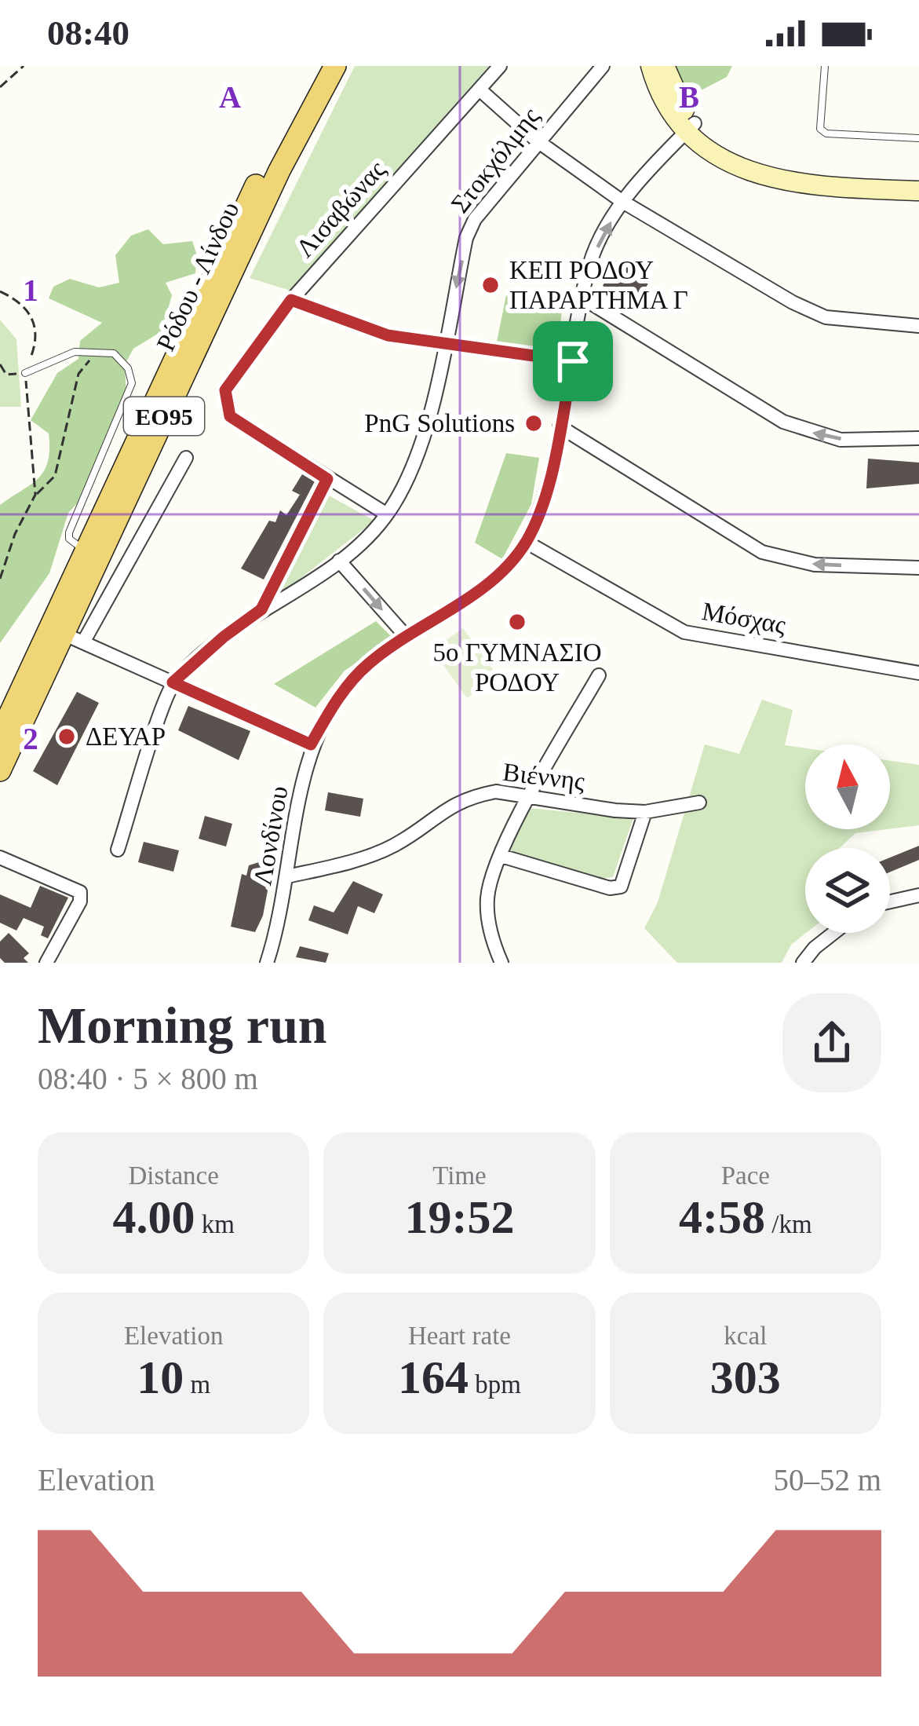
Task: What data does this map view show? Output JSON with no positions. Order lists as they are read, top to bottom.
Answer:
{
  "streets": {
    "main road": ["Ρόδου - Λίνδου", "ΕΟ95"],
    "street": [
      "Στοκχόλμης",
      "Λισαβώνας",
      "Μόσχας",
      "Βιέννης",
      "Λονδίνου"
    ]
  },
  "crossings": [
    ["Μόσχας", "Λονδίνου"],
    ["Βιέννης", "Λονδίνου"]
  ],
  "places": [
    "ΚΕΠ ΡΟΔΟΥ ΠΑΡΑΡΤΗΜΑ Γ",
    "PnG Solutions",
    "5ο ΓΥΜΝΑΣΙΟ ΡΟΔΟΥ",
    "ΔΕΥΑΡ"
  ],
  "north": "top",
  "page": {
    "status": "08:40",
    "heading": ["Morning run", "08:40 · 5 × 800 m"],
    "stats": [
      ["Distance", "4.00 km"],
      ["Time", "19:52"],
      ["Pace", "4:58 /km"],
      ["Elevation", "10 m"],
      ["Heart rate", "164 bpm"],
      ["kcal", "303"]
    ],
    "chart": ["Elevation", "50–52 m"]
  },
  "grid": {
    "columns": ["A", "B"],
    "rows": ["1", "2"]
  }
}
